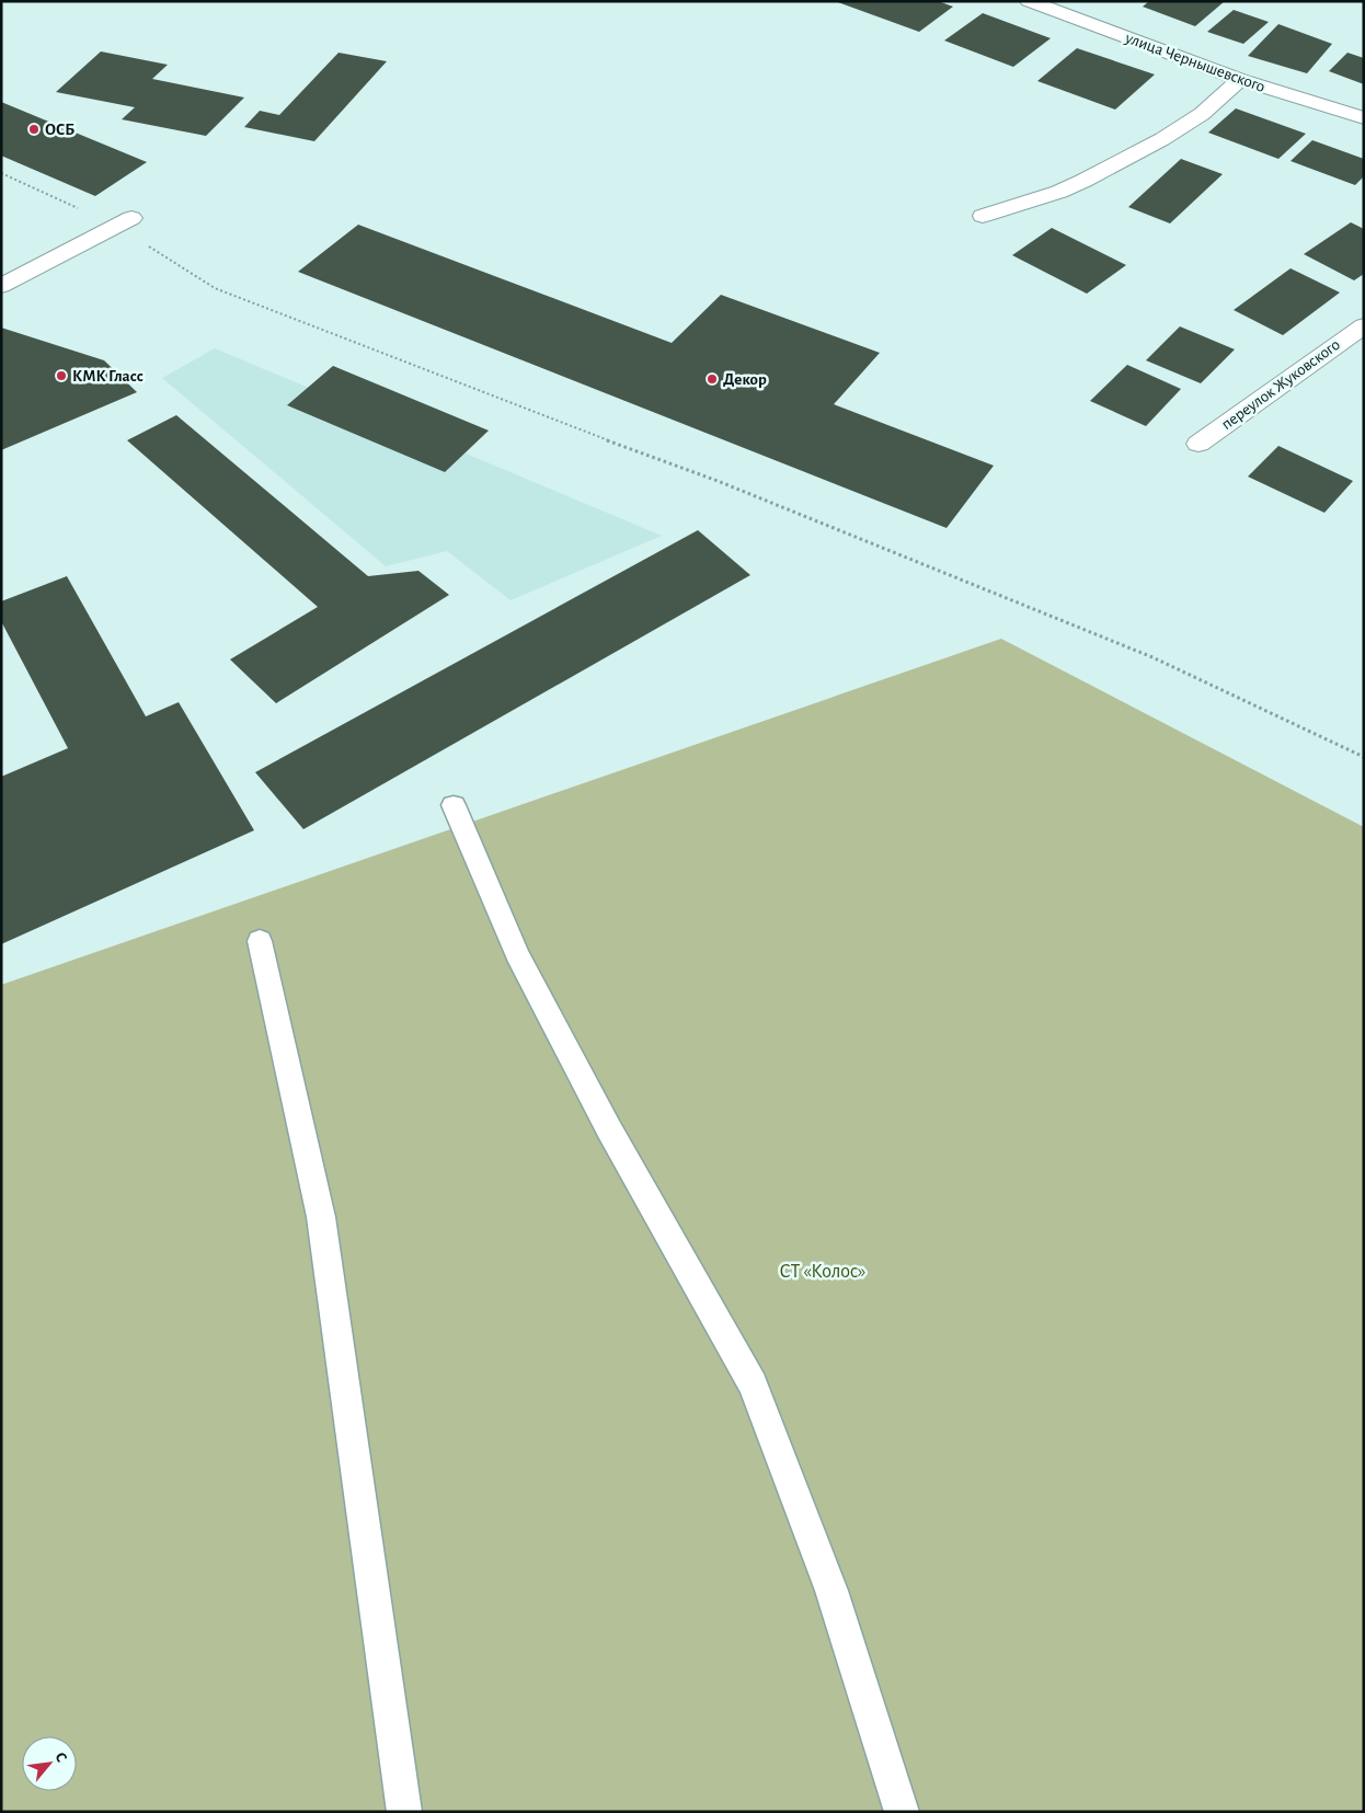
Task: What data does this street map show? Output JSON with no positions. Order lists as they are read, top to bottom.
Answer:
{
  "streets": {
    "street": ["улица Чернышевского", "переулок Жуковского"]
  },
  "parks": ["СТ «Колос»"],
  "places": ["ОСБ", "КМК Гласс", "Декор"],
  "north": "top right"
}
